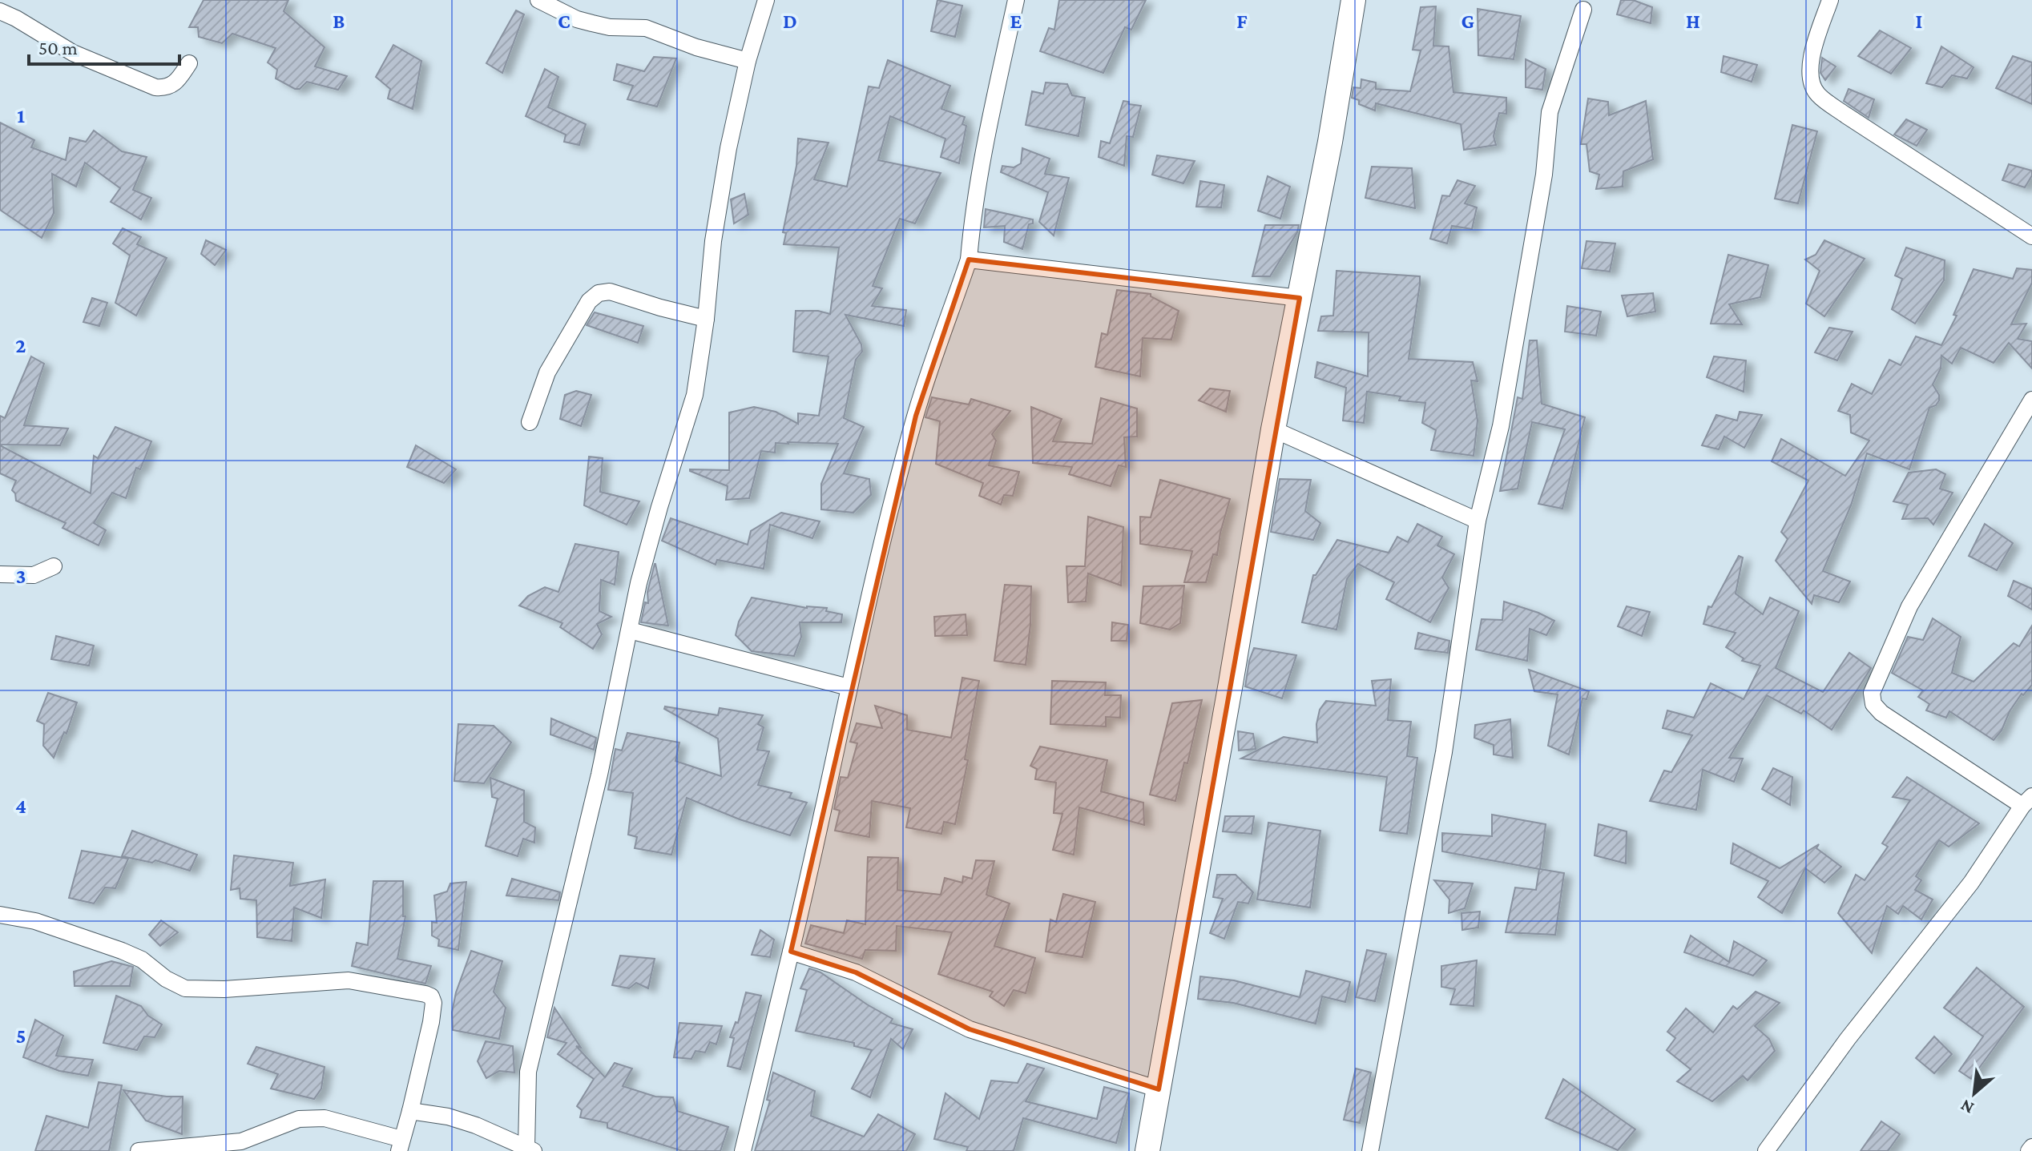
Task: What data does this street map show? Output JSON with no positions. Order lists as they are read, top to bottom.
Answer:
{
  "scale_bar": "50 m",
  "north": "bottom left",
  "grid": {
    "columns": [
      "B",
      "C",
      "D",
      "E",
      "F",
      "G",
      "H",
      "I"
    ],
    "rows": [
      "1",
      "2",
      "3",
      "4",
      "5"
    ]
  }
}
